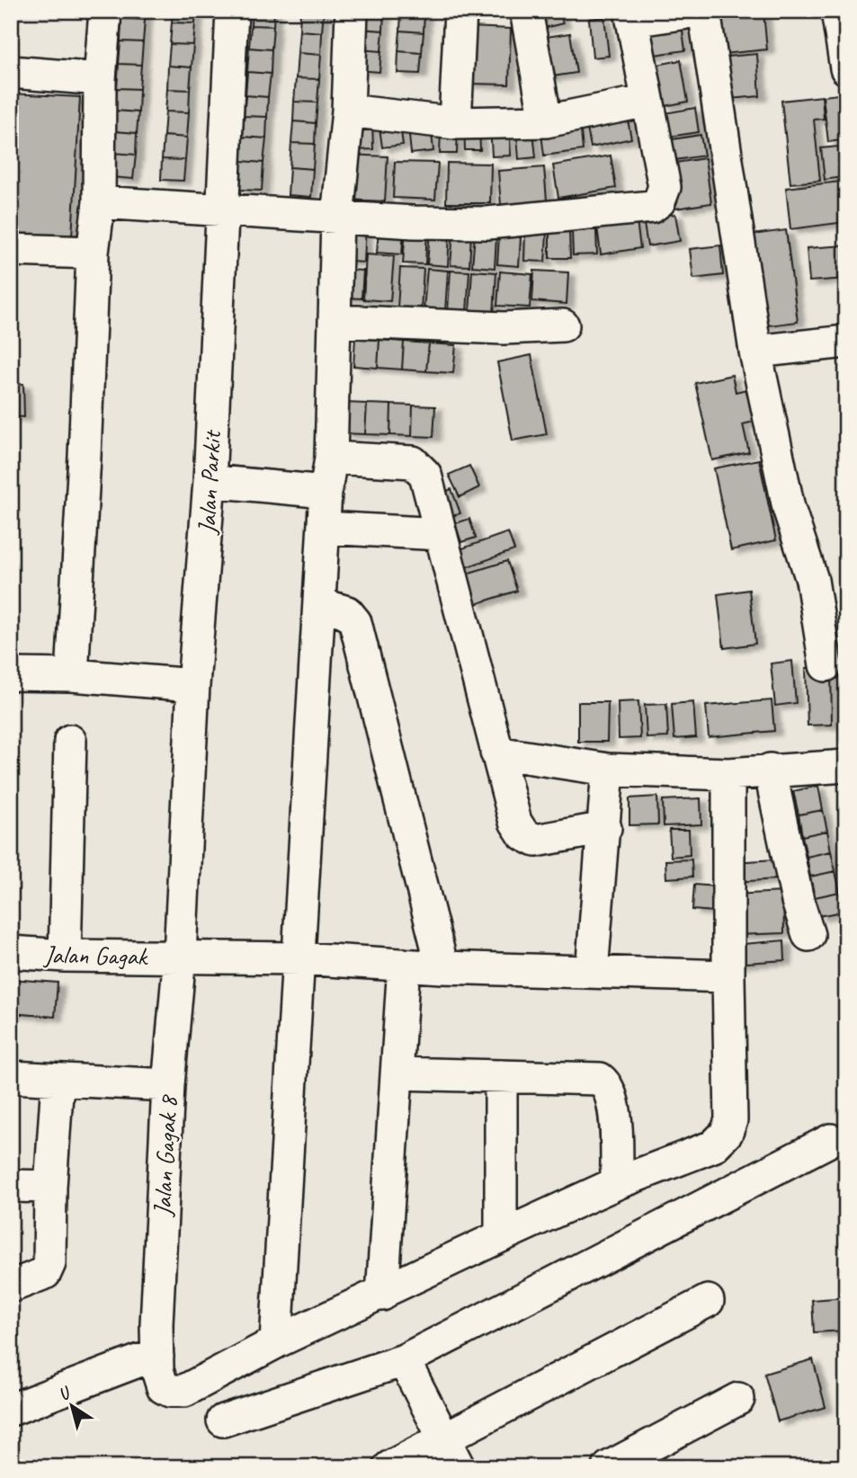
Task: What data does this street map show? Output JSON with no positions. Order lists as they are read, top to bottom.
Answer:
{
  "streets": {
    "street": ["Jalan Parkit", "Jalan Gagak", "Jalan Gagak 8"]
  },
  "crossings": [
    ["Jalan Parkit", "Jalan Gagak"],
    ["Jalan Parkit", "Jalan Gagak 8"],
    ["Jalan Gagak", "Jalan Gagak 8"]
  ],
  "north": "top left"
}
